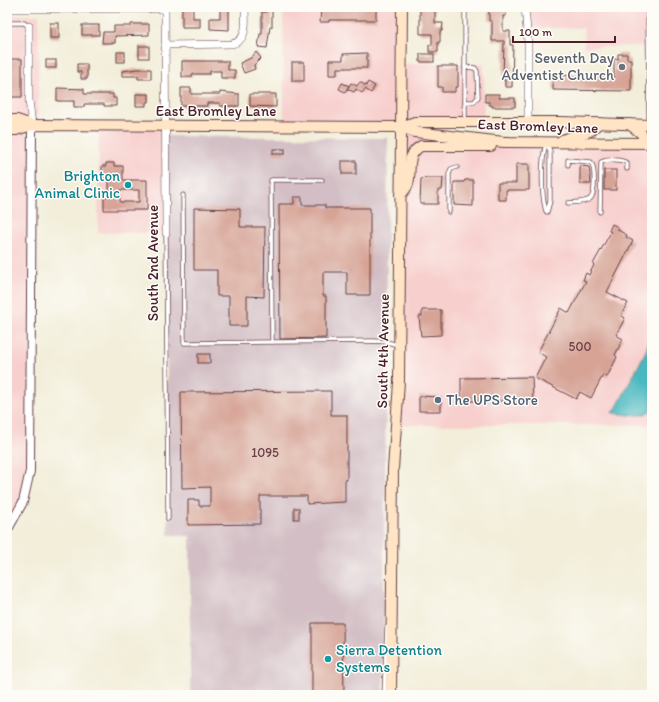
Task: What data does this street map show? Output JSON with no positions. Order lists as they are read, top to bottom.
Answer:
{
  "streets": {
    "main road": ["East Bromley Lane", "South 4th Avenue"],
    "street": ["South 2nd Avenue"]
  },
  "crossings": [
    ["East Bromley Lane", "South 2nd Avenue"],
    ["East Bromley Lane", "South 4th Avenue"]
  ],
  "places": [
    "Seventh Day Adventist Church",
    "Brighton Animal Clinic",
    "The UPS Store",
    "Sierra Detention Systems"
  ],
  "house_numbers": ["500", "1095"],
  "scale_bar": "100 m"
}
